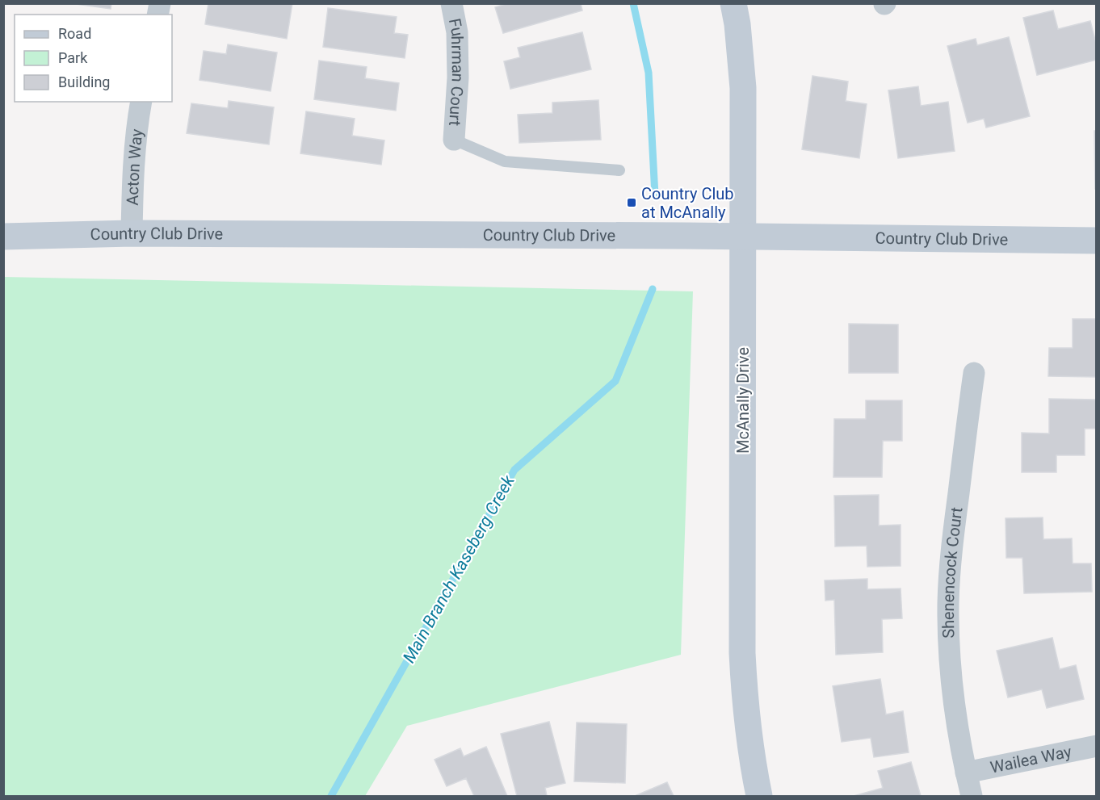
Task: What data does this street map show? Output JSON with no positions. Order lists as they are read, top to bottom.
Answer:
{
  "streets": {
    "street": [
      "Fuhrman Court",
      "Acton Way",
      "Country Club Drive",
      "McAnally Drive",
      "Shenencock Court",
      "Wailea Way"
    ]
  },
  "crossings": [
    ["Acton Way", "Country Club Drive"],
    ["Country Club Drive", "McAnally Drive"],
    ["Shenencock Court", "Wailea Way"]
  ],
  "water": ["Main Branch Kaseberg Creek"],
  "places": {
    "transit": ["Country Club at McAnally"]
  },
  "legend": ["Road", "Park", "Building"]
}
